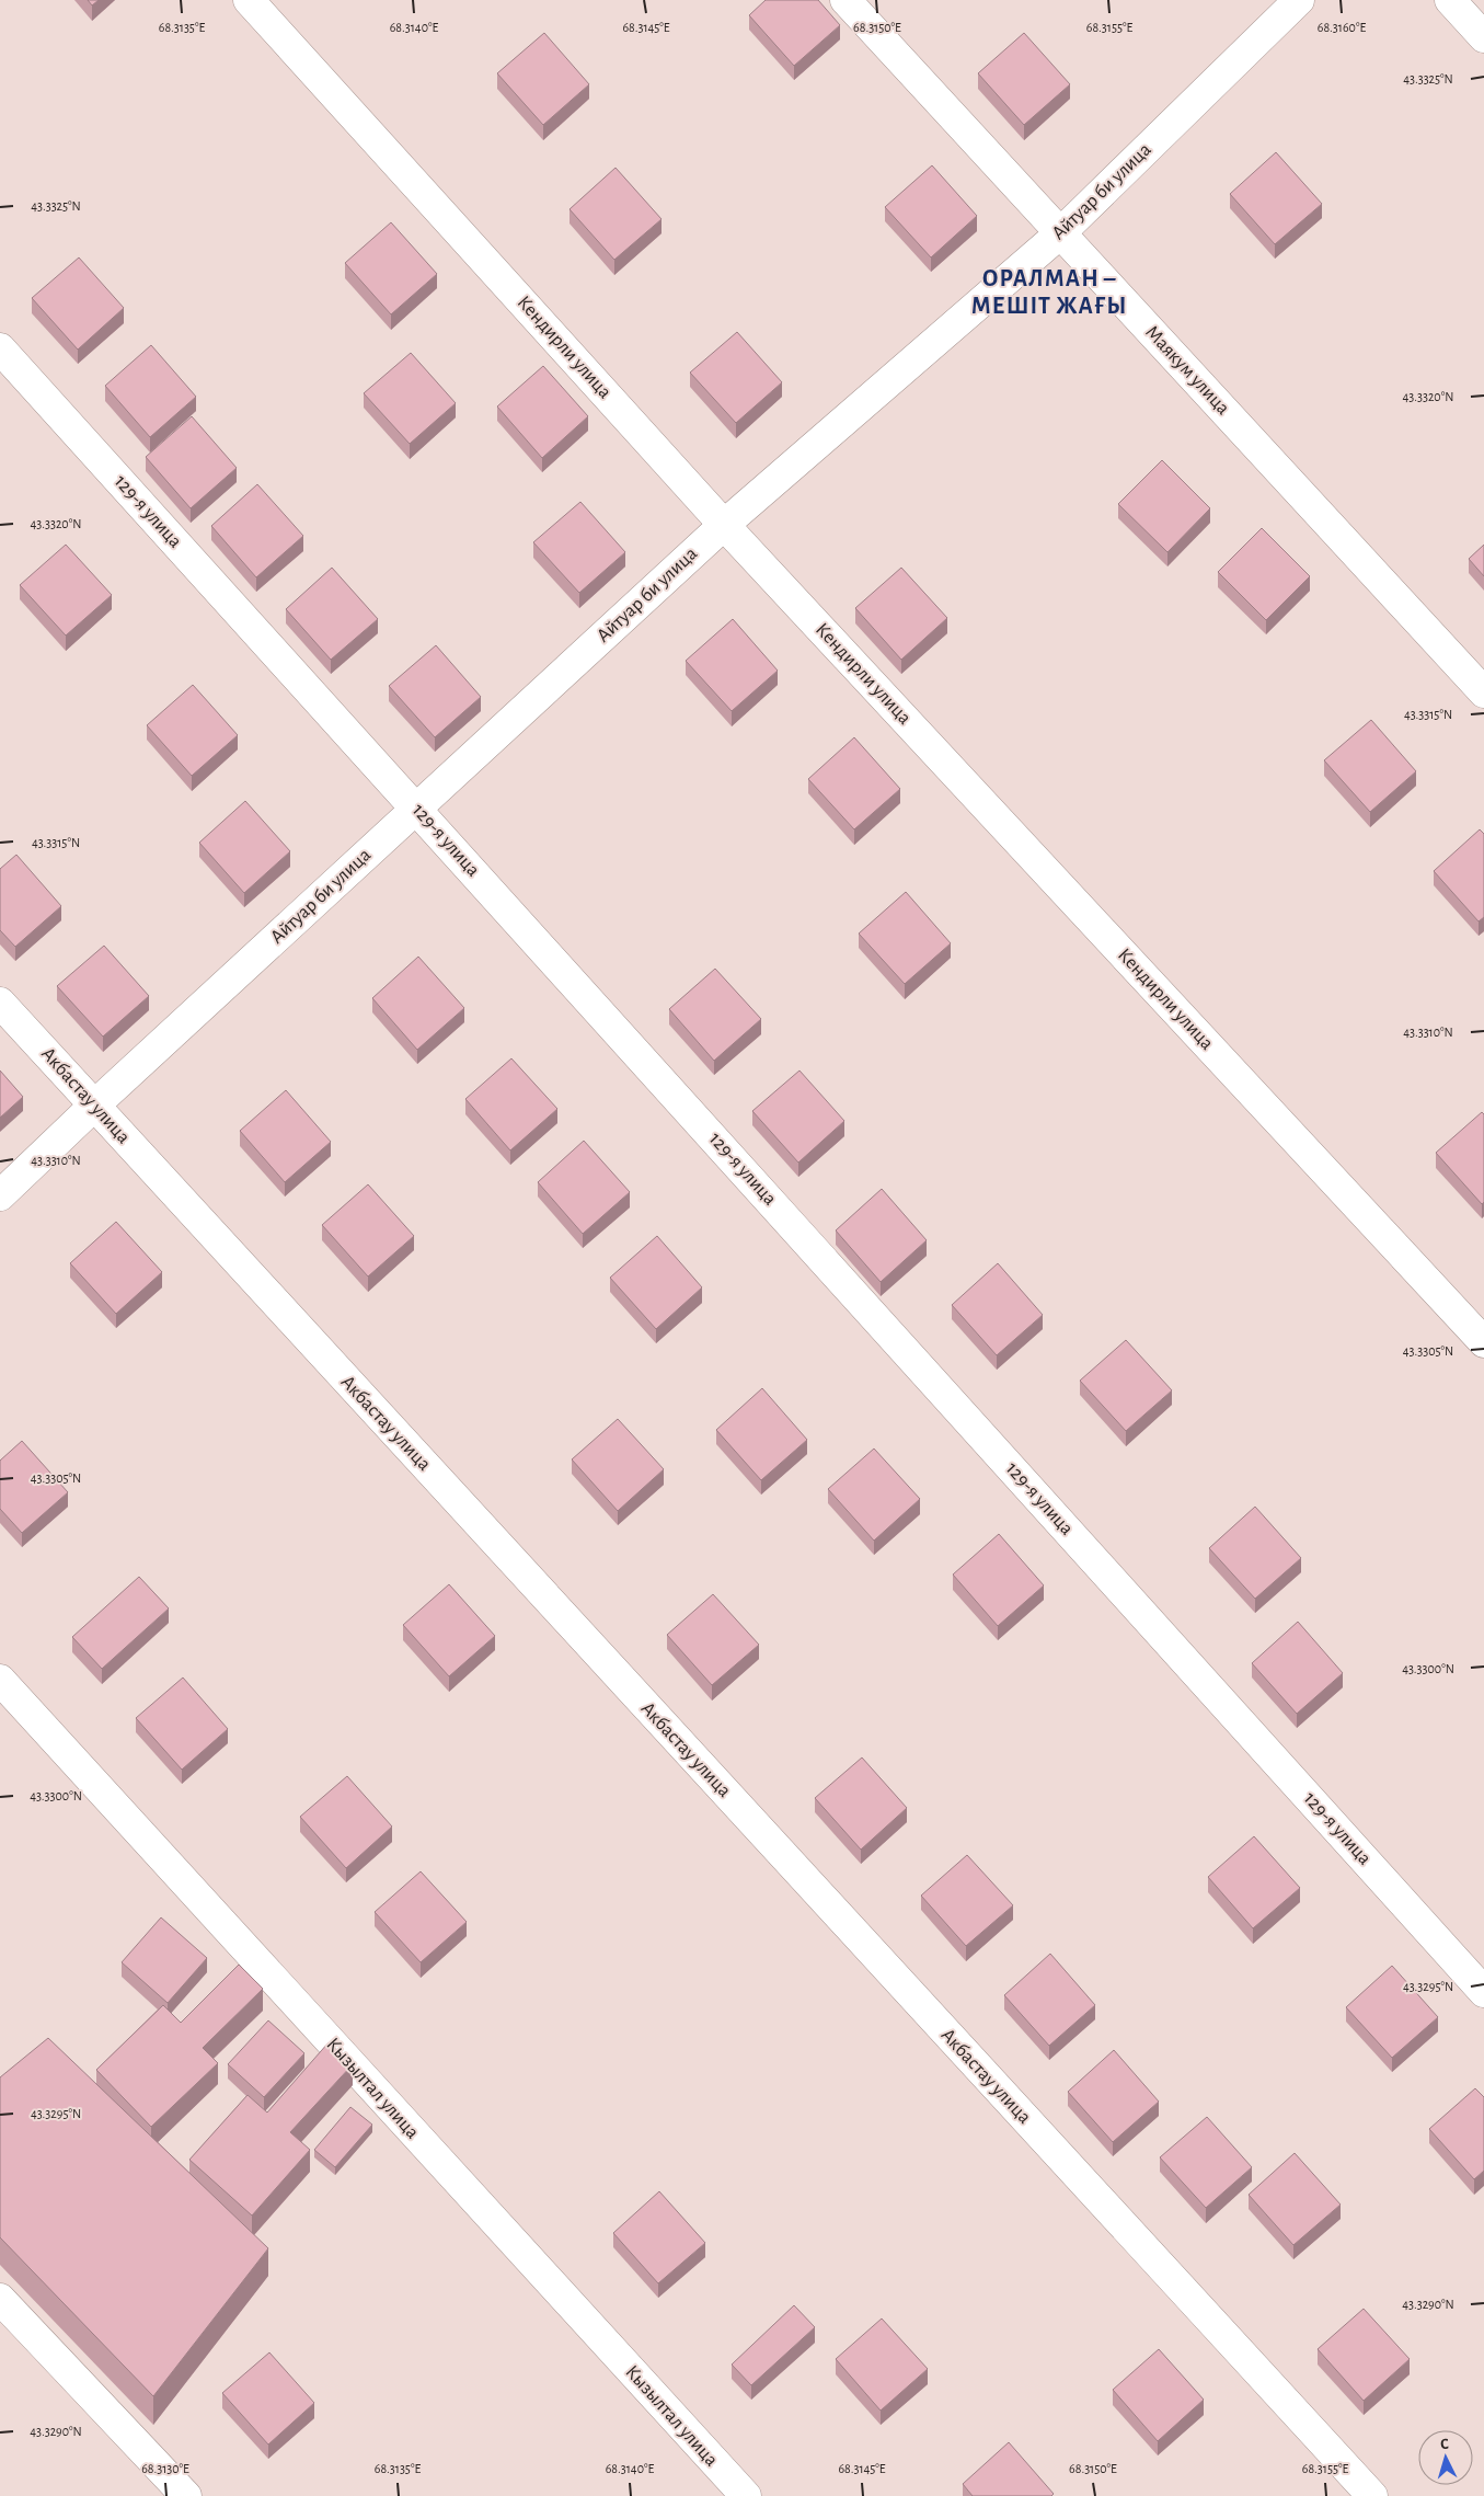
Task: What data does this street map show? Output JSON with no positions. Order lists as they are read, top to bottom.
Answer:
{
  "streets": {
    "street": [
      "Айтуар би улица",
      "Кендирли улица",
      "Маякум улица",
      "129-я улица",
      "Акбастау улица",
      "Кызылтал улица"
    ]
  },
  "crossings": [
    ["Айтуар би улица", "Кендирли улица"],
    ["Айтуар би улица", "Маякум улица"],
    ["Айтуар би улица", "129-я улица"],
    ["Айтуар би улица", "Акбастау улица"]
  ],
  "districts": ["ОРАЛМАН – МЕШІТ ЖАҒЫ"],
  "north": "top",
  "coordinates": [
    "68.3135°E",
    "68.3140°E",
    "68.3145°E",
    "68.3150°E",
    "68.3155°E",
    "68.3160°E",
    "43.3325°N",
    "43.3320°N",
    "43.3315°N",
    "43.3310°N",
    "43.3305°N",
    "43.3300°N",
    "43.3295°N",
    "43.3290°N",
    "68.3130°E"
  ]
}
